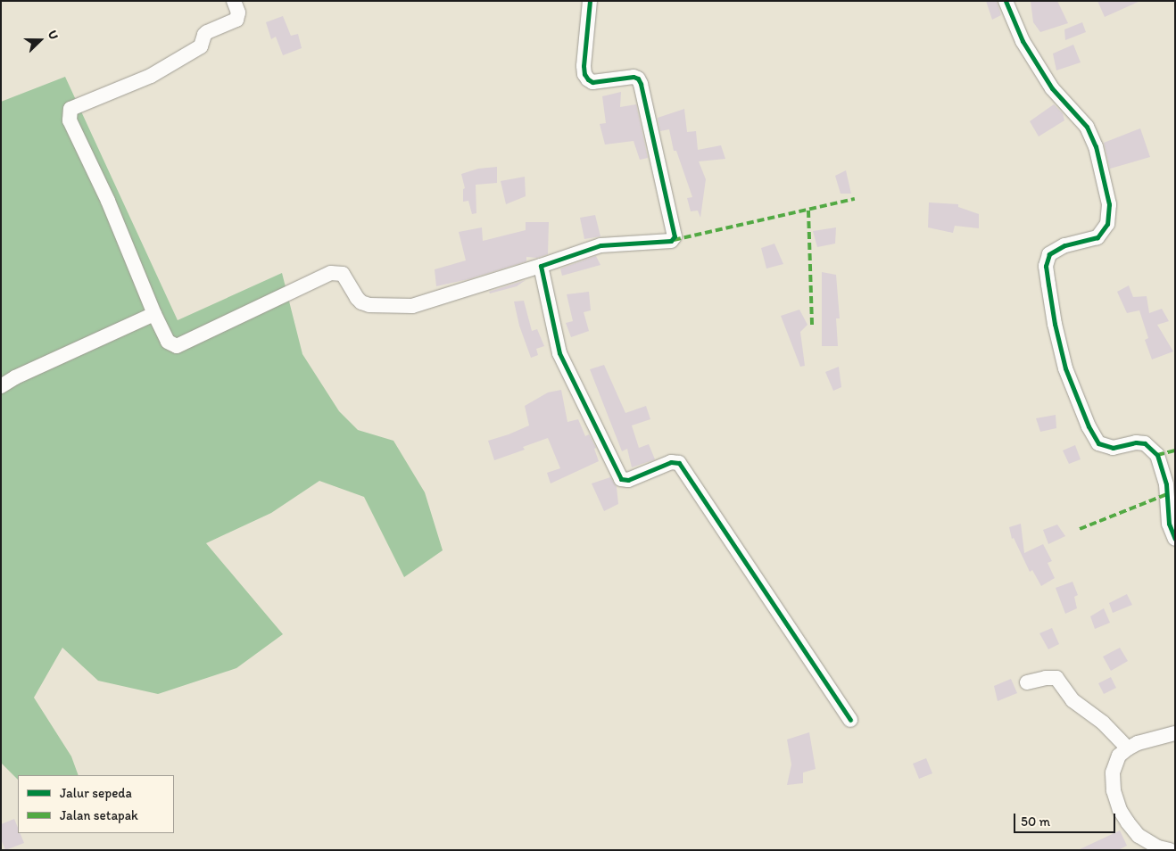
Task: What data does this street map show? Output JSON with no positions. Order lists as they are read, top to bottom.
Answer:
{
  "legend": ["Jalur sepeda", "Jalan setapak"],
  "scale_bar": "50 m",
  "north": "right"
}
